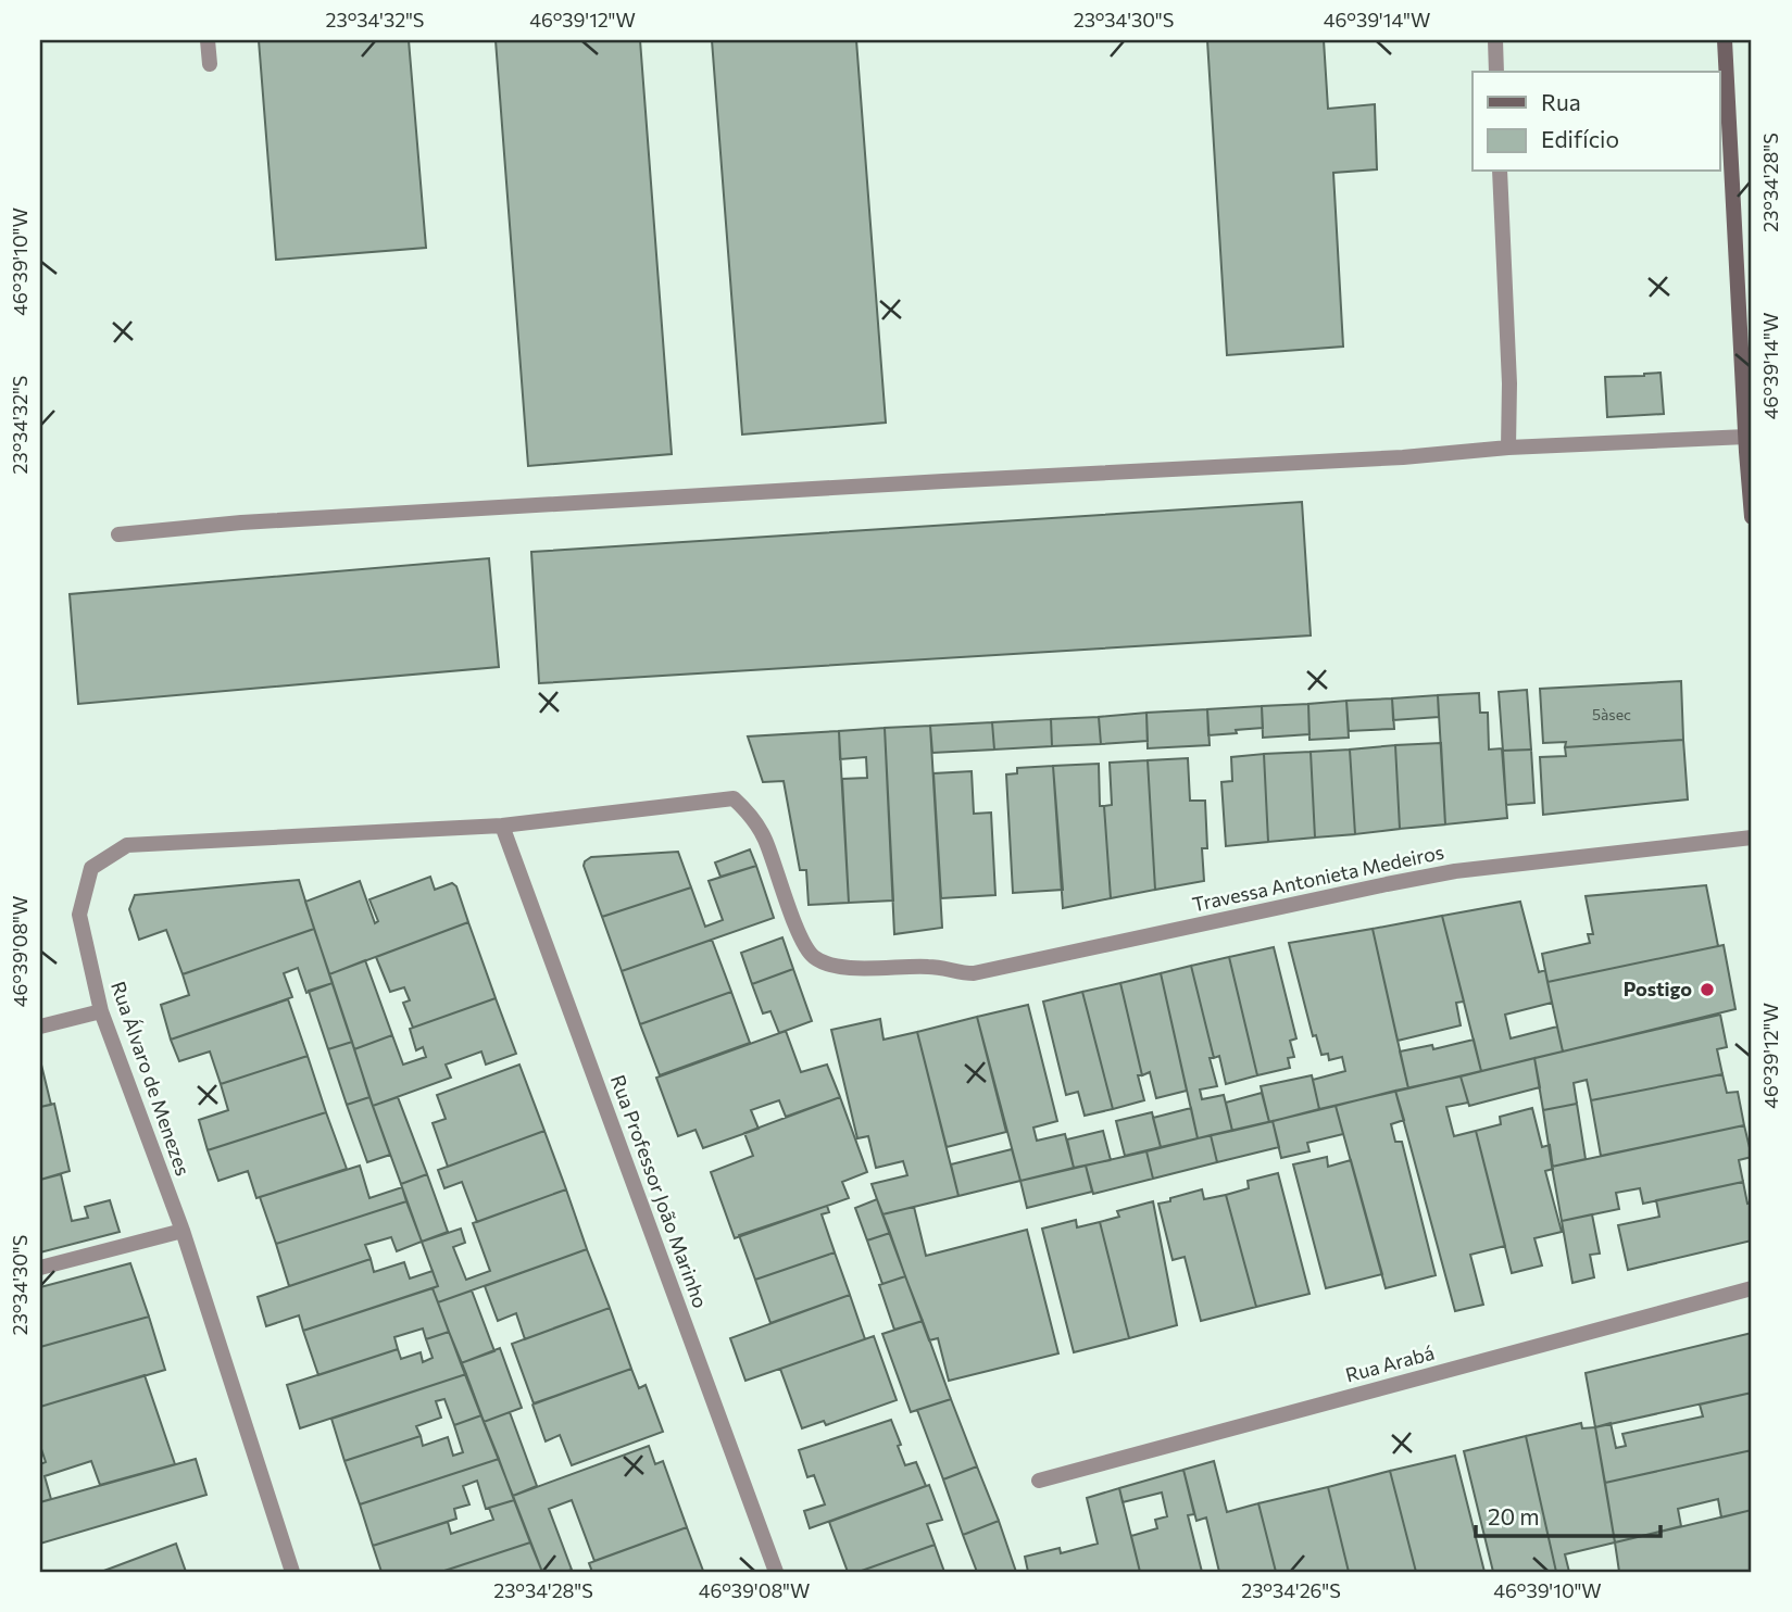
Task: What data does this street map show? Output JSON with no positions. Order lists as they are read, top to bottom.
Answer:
{
  "streets": {
    "street": [
      "Travessa Antonieta Medeiros",
      "Rua Álvaro de Menezes",
      "Rua Professor João Marinho",
      "Rua Arabá"
    ]
  },
  "crossings": [
    ["Travessa Antonieta Medeiros", "Rua Álvaro de Menezes"],
    ["Rua Álvaro de Menezes", "Rua Professor João Marinho"]
  ],
  "places": ["Postigo"],
  "house_numbers": ["5àsec"],
  "legend": ["Rua", "Edifício"],
  "scale_bar": "20 m",
  "coordinates": [
    "23°34'32\"S",
    "46°39'12\"W",
    "23°34'30\"S",
    "46°39'14\"W",
    "23°34'28\"S",
    "46°39'10\"W",
    "46°39'08\"W",
    "23°34'26\"S"
  ]
}
